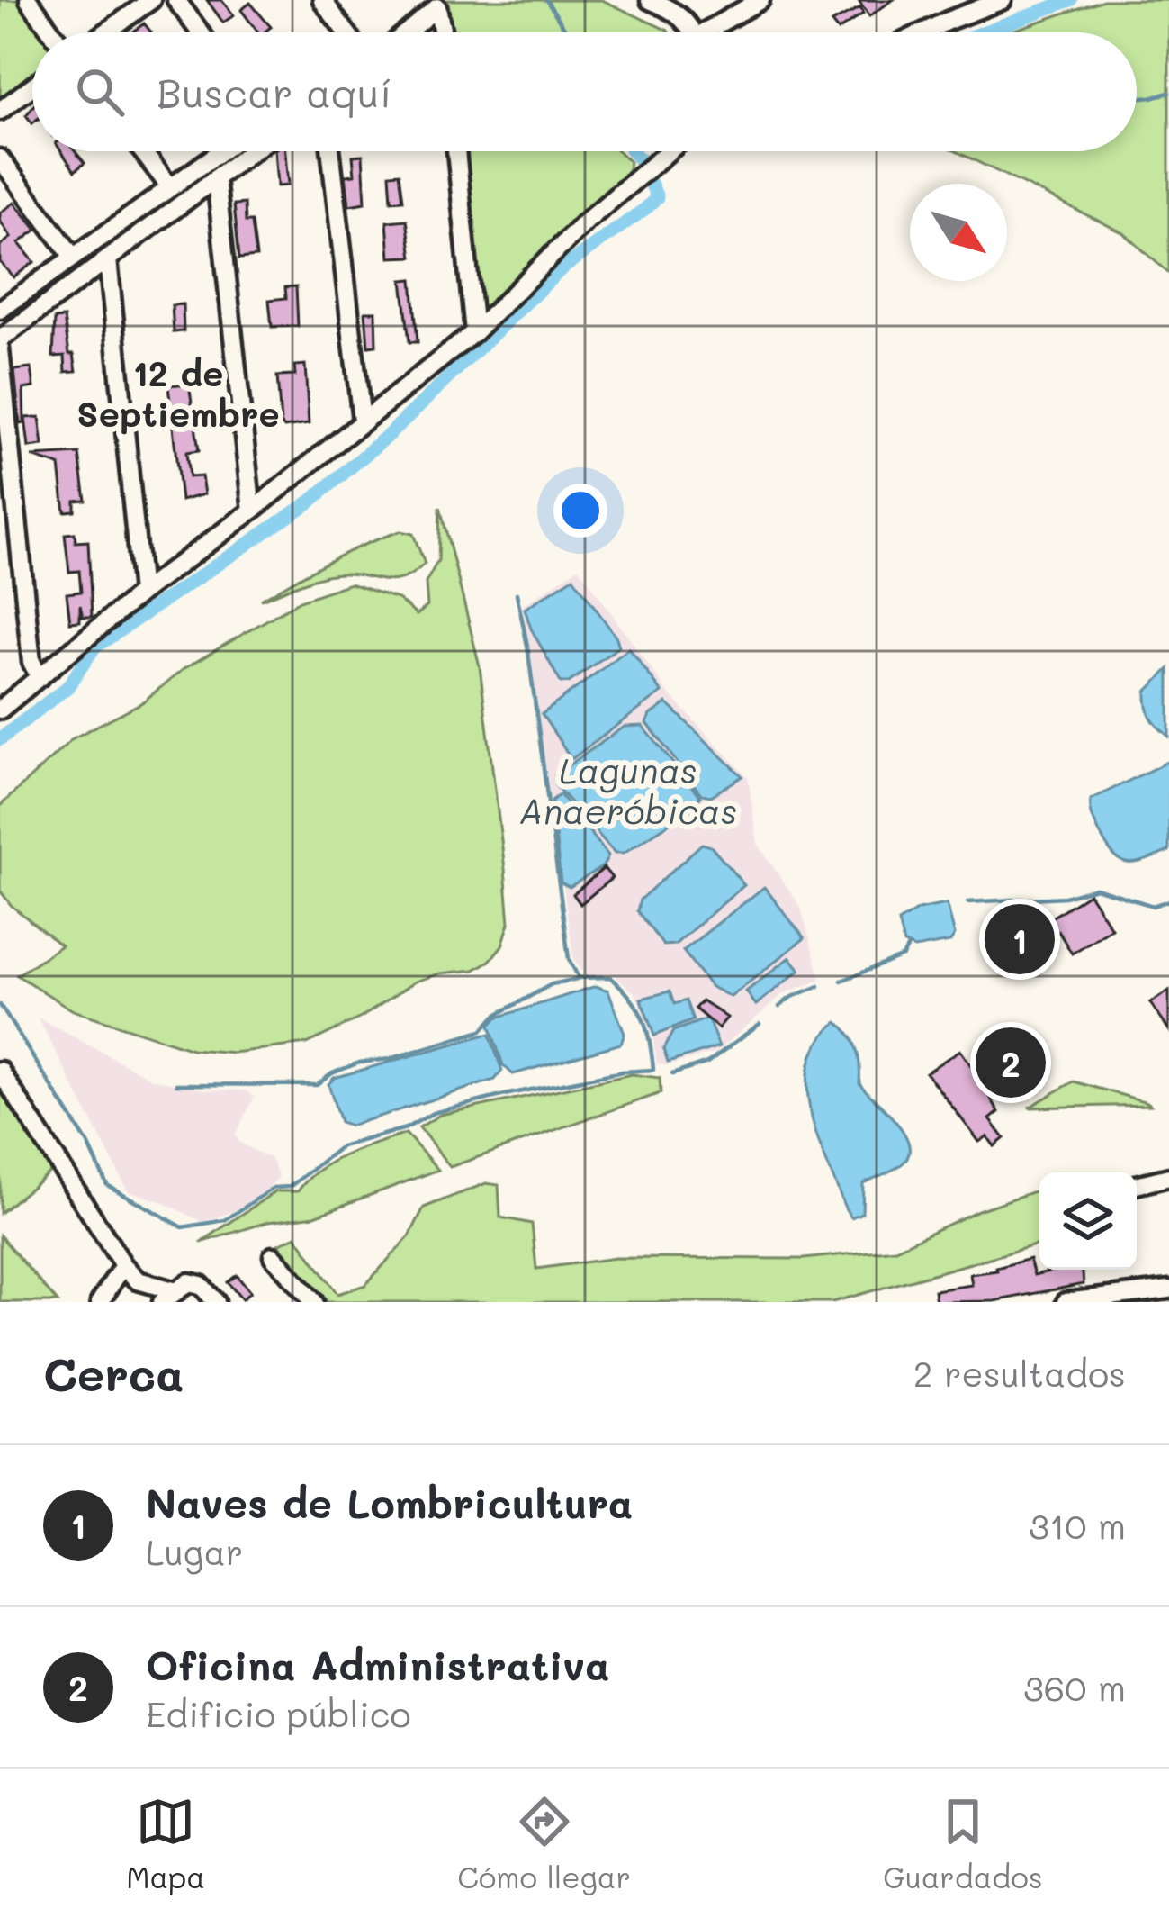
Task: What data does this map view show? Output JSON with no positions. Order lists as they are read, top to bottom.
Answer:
{
  "districts": ["12 de Septiembre"],
  "water": ["Lagunas Anaeróbicas"],
  "north": "bottom right",
  "page": {
    "search": "Buscar aquí",
    "pins": ["1", "2"],
    "heading": ["Cerca", "2 resultados"],
    "list": [
      {
        "mark": "1",
        "name": "Naves de Lombricultura",
        "note": "Lugar",
        "value": "310 m"
      },
      {
        "mark": "2",
        "name": "Oficina Administrativa",
        "note": "Edificio público",
        "value": "360 m"
      }
    ],
    "nav": ["Mapa", "Cómo llegar", "Guardados"]
  }
}
